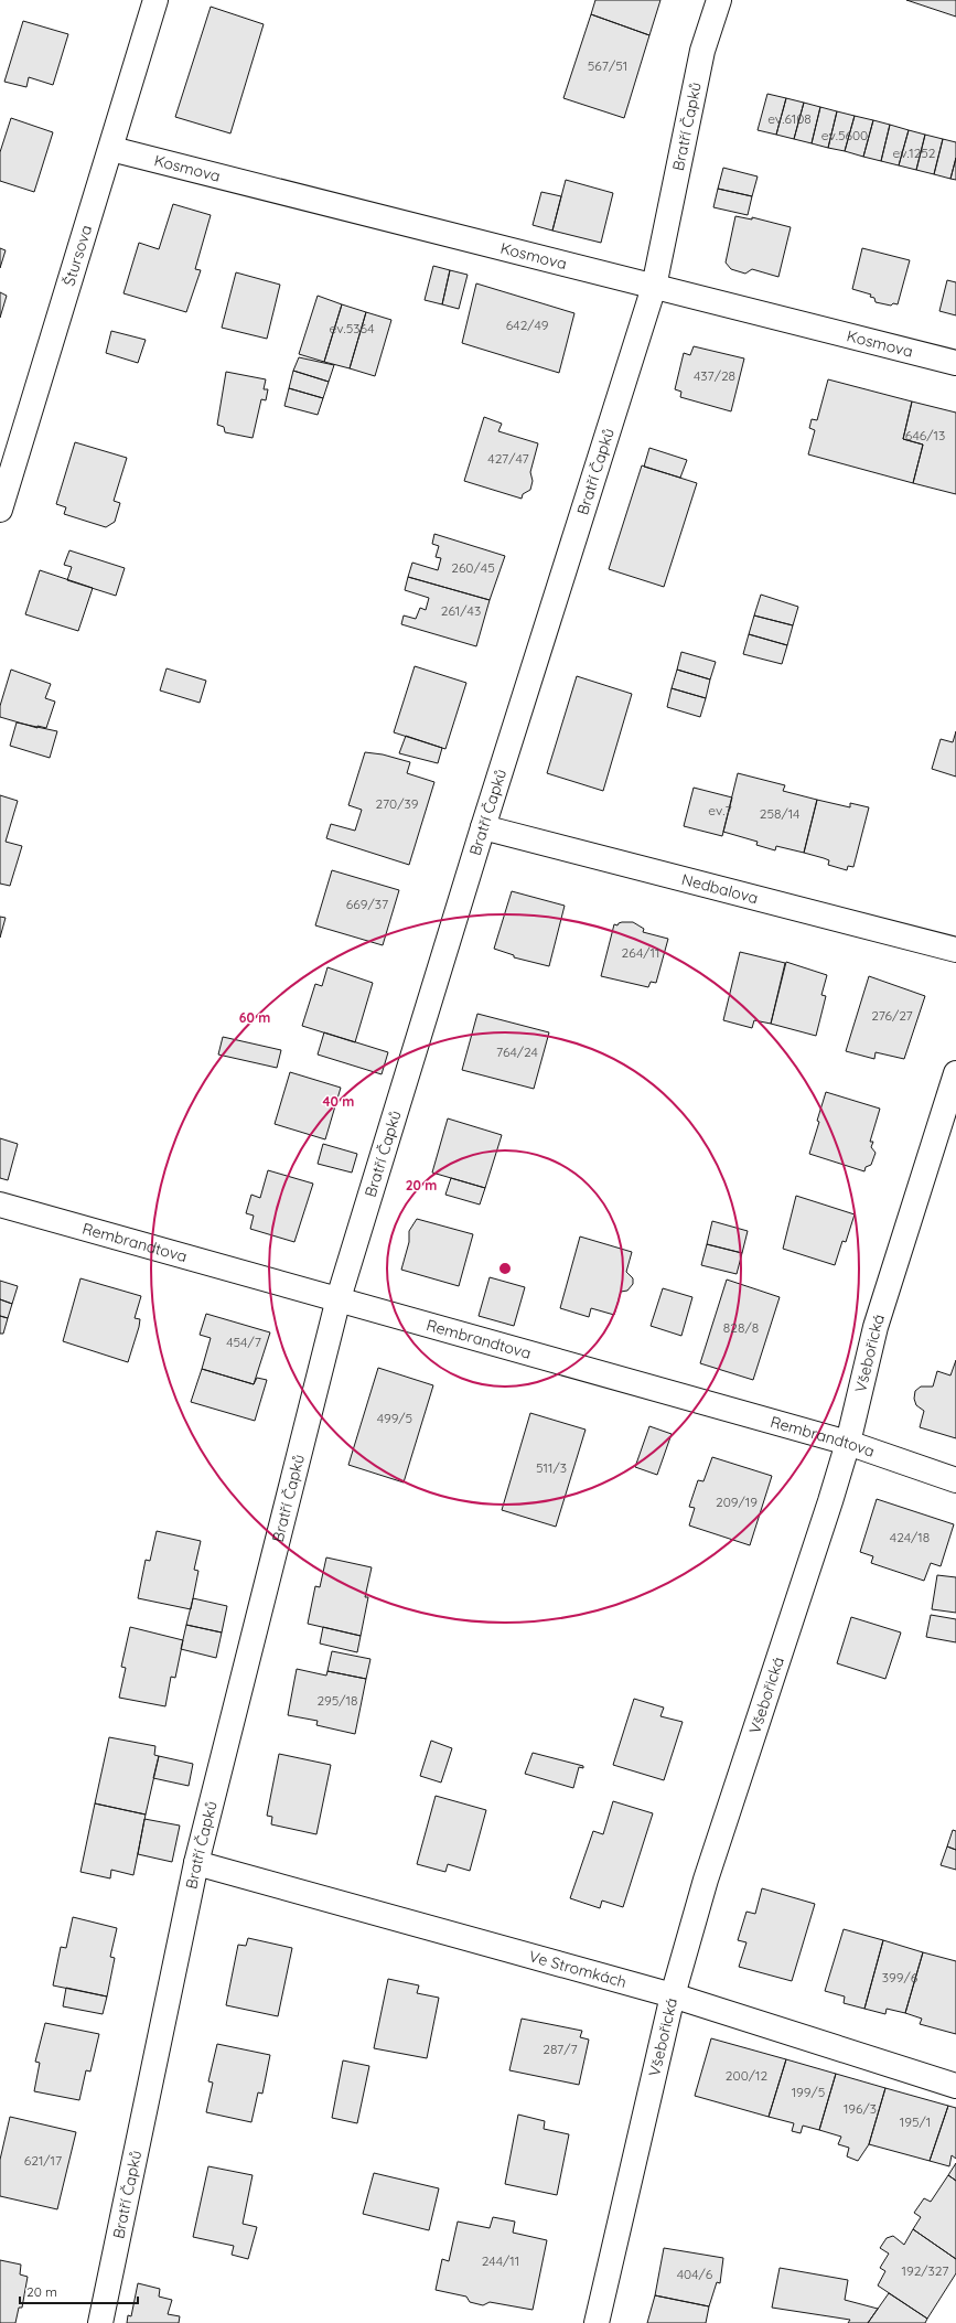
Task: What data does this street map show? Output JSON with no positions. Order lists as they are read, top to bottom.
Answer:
{
  "streets": {
    "street": [
      "Bratří Čapků",
      "Kosmova",
      "Štursova",
      "Nedbalova",
      "Rembrandtova",
      "Všebořická",
      "Ve Stromkách"
    ]
  },
  "crossings": [
    ["Bratří Čapků", "Kosmova"],
    ["Bratří Čapků", "Nedbalova"],
    ["Bratří Čapků", "Rembrandtova"],
    ["Bratří Čapků", "Ve Stromkách"],
    ["Kosmova", "Štursova"],
    ["Rembrandtova", "Všebořická"],
    ["Všebořická", "Ve Stromkách"]
  ],
  "house_numbers": [
    "567/51",
    "ev.6108",
    "ev.5600",
    "ev.1252",
    "642/49",
    "ev.5364",
    "437/28",
    "646/13",
    "427/47",
    "260/45",
    "261/43",
    "270/39",
    "ev.7",
    "258/14",
    "669/37",
    "264/11",
    "276/27",
    "764/24",
    "828/8",
    "454/7",
    "499/5",
    "511/3",
    "209/19",
    "424/18",
    "295/18",
    "399/6",
    "287/7",
    "200/12",
    "199/5",
    "196/3",
    "195/1",
    "621/17",
    "244/11",
    "192/327",
    "404/6"
  ],
  "scale_bar": "20 m",
  "rings": ["60 m", "40 m", "20 m"]
}
